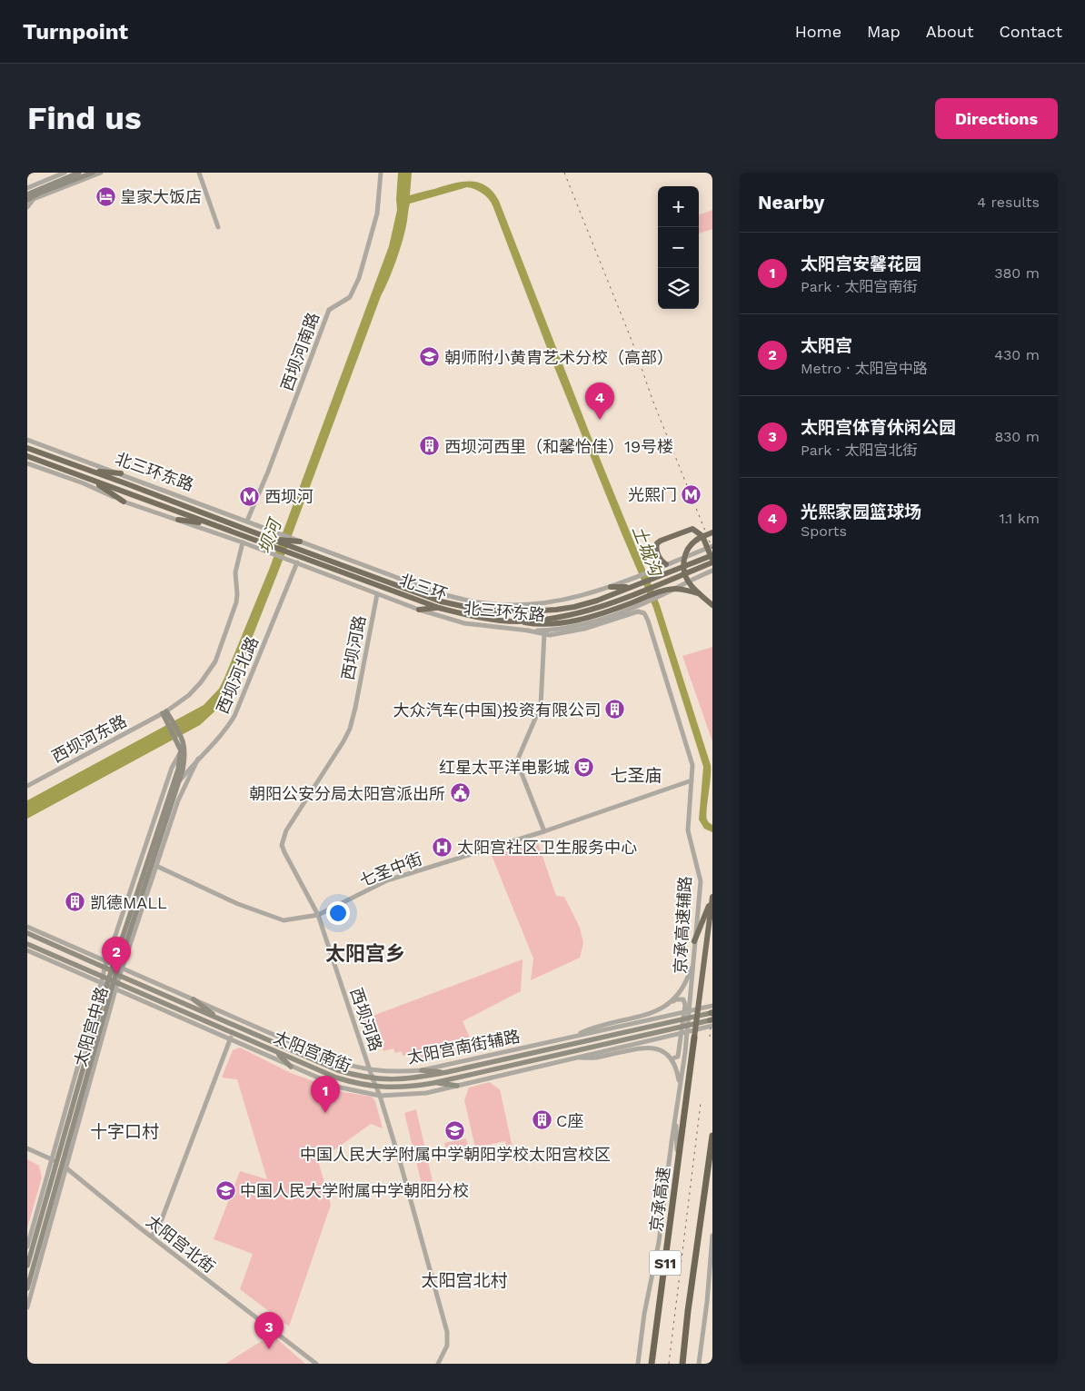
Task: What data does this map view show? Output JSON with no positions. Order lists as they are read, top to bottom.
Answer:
{
  "streets": {
    "highway": ["北三环", "京承高速", "S11"],
    "main road": ["太阳宫中路", "太阳宫南街"],
    "street": [
      "西坝河南路",
      "北三环东路",
      "西坝河路",
      "西坝河北路",
      "西坝河东路",
      "七圣中街",
      "京承高速辅路",
      "太阳宫南街辅路",
      "太阳宫北街"
    ]
  },
  "crossings": [
    ["西坝河南路", "北三环东路"],
    ["北三环东路", "北三环"],
    ["北三环东路", "西坝河路"],
    ["北三环东路", "西坝河北路"],
    ["北三环东路", "京承高速辅路"],
    ["北三环", "西坝河北路"],
    ["西坝河路", "七圣中街"],
    ["西坝河路", "太阳宫南街辅路"],
    ["西坝河路", "太阳宫南街"],
    ["西坝河北路", "太阳宫中路"],
    ["七圣中街", "京承高速辅路"],
    ["七圣中街", "太阳宫中路"],
    ["太阳宫中路", "太阳宫南街辅路"],
    ["太阳宫中路", "太阳宫南街"],
    ["太阳宫中路", "太阳宫北街"],
    ["太阳宫南街辅路", "太阳宫南街"]
  ],
  "districts": [
    "七圣庙",
    "太阳宫乡",
    "十字口村",
    "太阳宫北村"
  ],
  "water": ["坝河", "土城沟"],
  "places": {
    "hotel": ["皇家大饭店"],
    "school or university": ["朝师附小黄胄艺术分校（高部）", "中国人民大学附属中学朝阳学校太阳宫校区", "中国人民大学附属中学朝阳分校"],
    "building": [
      "西坝河西里（和馨怡佳）19号楼",
      "大众汽车(中国)投资有限公司",
      "凯德MALL",
      "C座"
    ],
    "metro station": ["光熙门", "西坝河"],
    "theatre": ["红星太平洋电影城"],
    "public building": ["朝阳公安分局太阳宫派出所"],
    "hospital": ["太阳宫社区卫生服务中心"]
  },
  "page": {
    "header": "Turnpoint",
    "nav": [
      "Home",
      "Map",
      "About",
      "Contact"
    ],
    "buttons": "Directions",
    "title": "Find us",
    "heading": ["Nearby", "4 results"],
    "map_buttons": ["+", "−"],
    "list": [
      {
        "mark": "1",
        "name": "太阳宫安馨花园",
        "note": "Park · 太阳宫南街",
        "value": "380 m"
      },
      {
        "mark": "2",
        "name": "太阳宫",
        "note": "Metro · 太阳宫中路",
        "value": "430 m"
      },
      {
        "mark": "3",
        "name": "太阳宫体育休闲公园",
        "note": "Park · 太阳宫北街",
        "value": "830 m"
      },
      {
        "mark": "4",
        "name": "光熙家园篮球场",
        "note": "Sports",
        "value": "1.1 km"
      }
    ],
    "pins": [
      "4",
      "2",
      "1",
      "3"
    ]
  }
}
